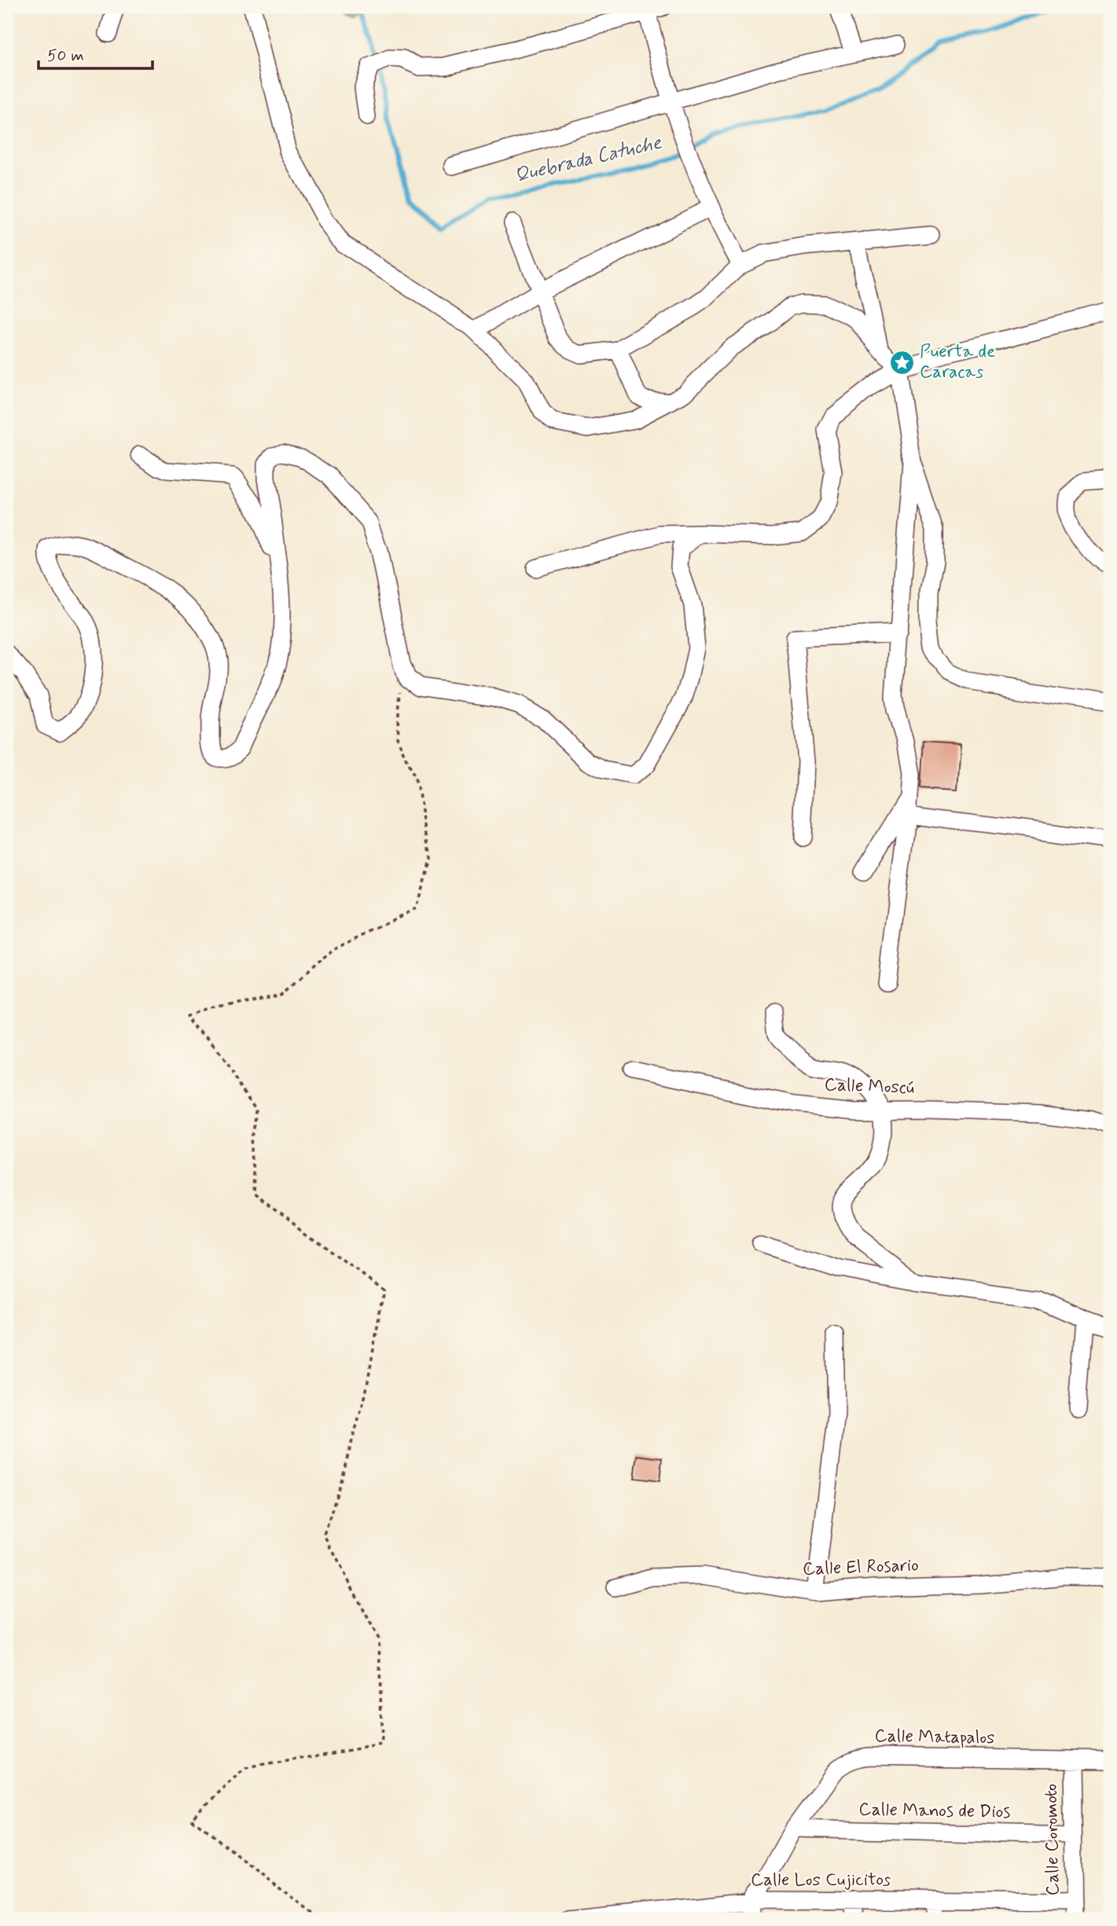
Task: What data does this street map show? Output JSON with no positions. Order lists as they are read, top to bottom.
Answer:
{
  "streets": {
    "street": [
      "Calle Moscú",
      "Calle El Rosario",
      "Calle Matapalos",
      "Calle Manos de Dios",
      "Calle Coromoto",
      "Calle Los Cujicitos"
    ]
  },
  "crossings": [
    ["Calle Matapalos", "Calle Manos de Dios"],
    ["Calle Matapalos", "Calle Coromoto"],
    ["Calle Matapalos", "Calle Los Cujicitos"],
    ["Calle Manos de Dios", "Calle Coromoto"],
    ["Calle Coromoto", "Calle Los Cujicitos"]
  ],
  "water": ["Quebrada Catuche"],
  "places": {
    "place": ["Puerta de Caracas"]
  },
  "scale_bar": "50 m"
}
